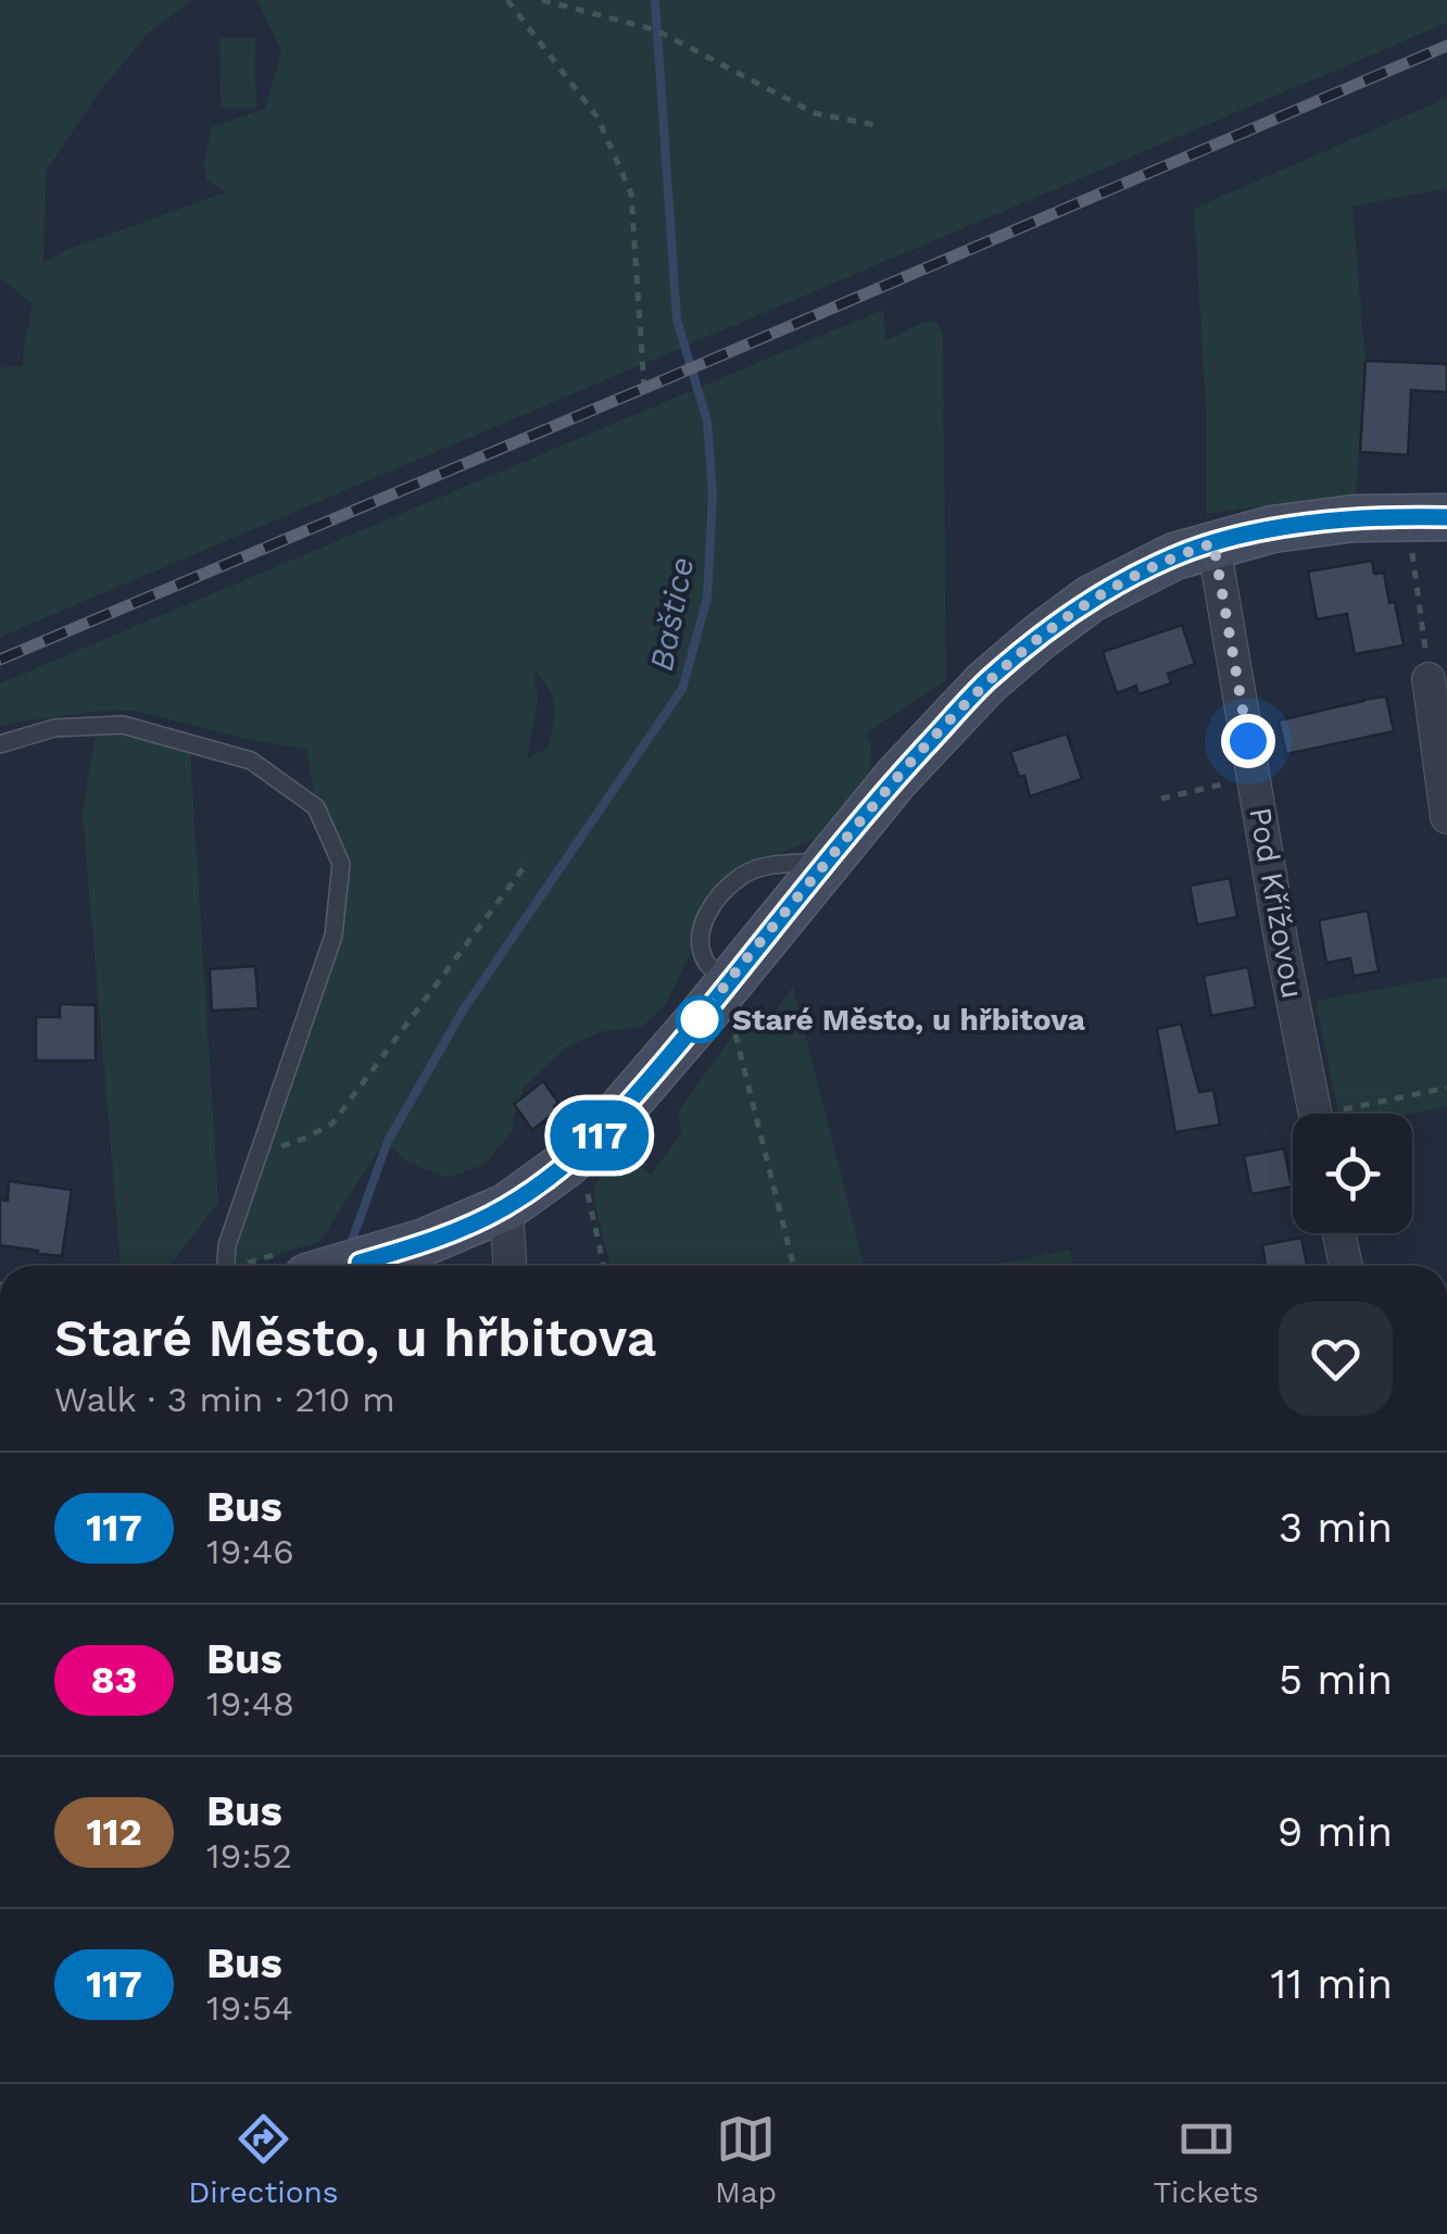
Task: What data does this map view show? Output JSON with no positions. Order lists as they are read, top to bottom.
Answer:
{
  "streets": {
    "street": ["Pod Křížovou"]
  },
  "water": ["Baštice"],
  "places": ["Staré Město, u hřbitova"],
  "lines": ["bus line 117"],
  "page": {
    "on_map": "117",
    "heading": ["Staré Město, u hřbitova", "Walk · 3 min · 210 m"],
    "list": [
      {
        "mark": "117",
        "name": "Bus",
        "note": "19:46",
        "value": "3 min"
      },
      {
        "mark": "83",
        "name": "Bus",
        "note": "19:48",
        "value": "5 min"
      },
      {
        "mark": "112",
        "name": "Bus",
        "note": "19:52",
        "value": "9 min"
      },
      {
        "mark": "117",
        "name": "Bus",
        "note": "19:54",
        "value": "11 min"
      }
    ],
    "tabs": ["Directions", "Map", "Tickets"]
  }
}
